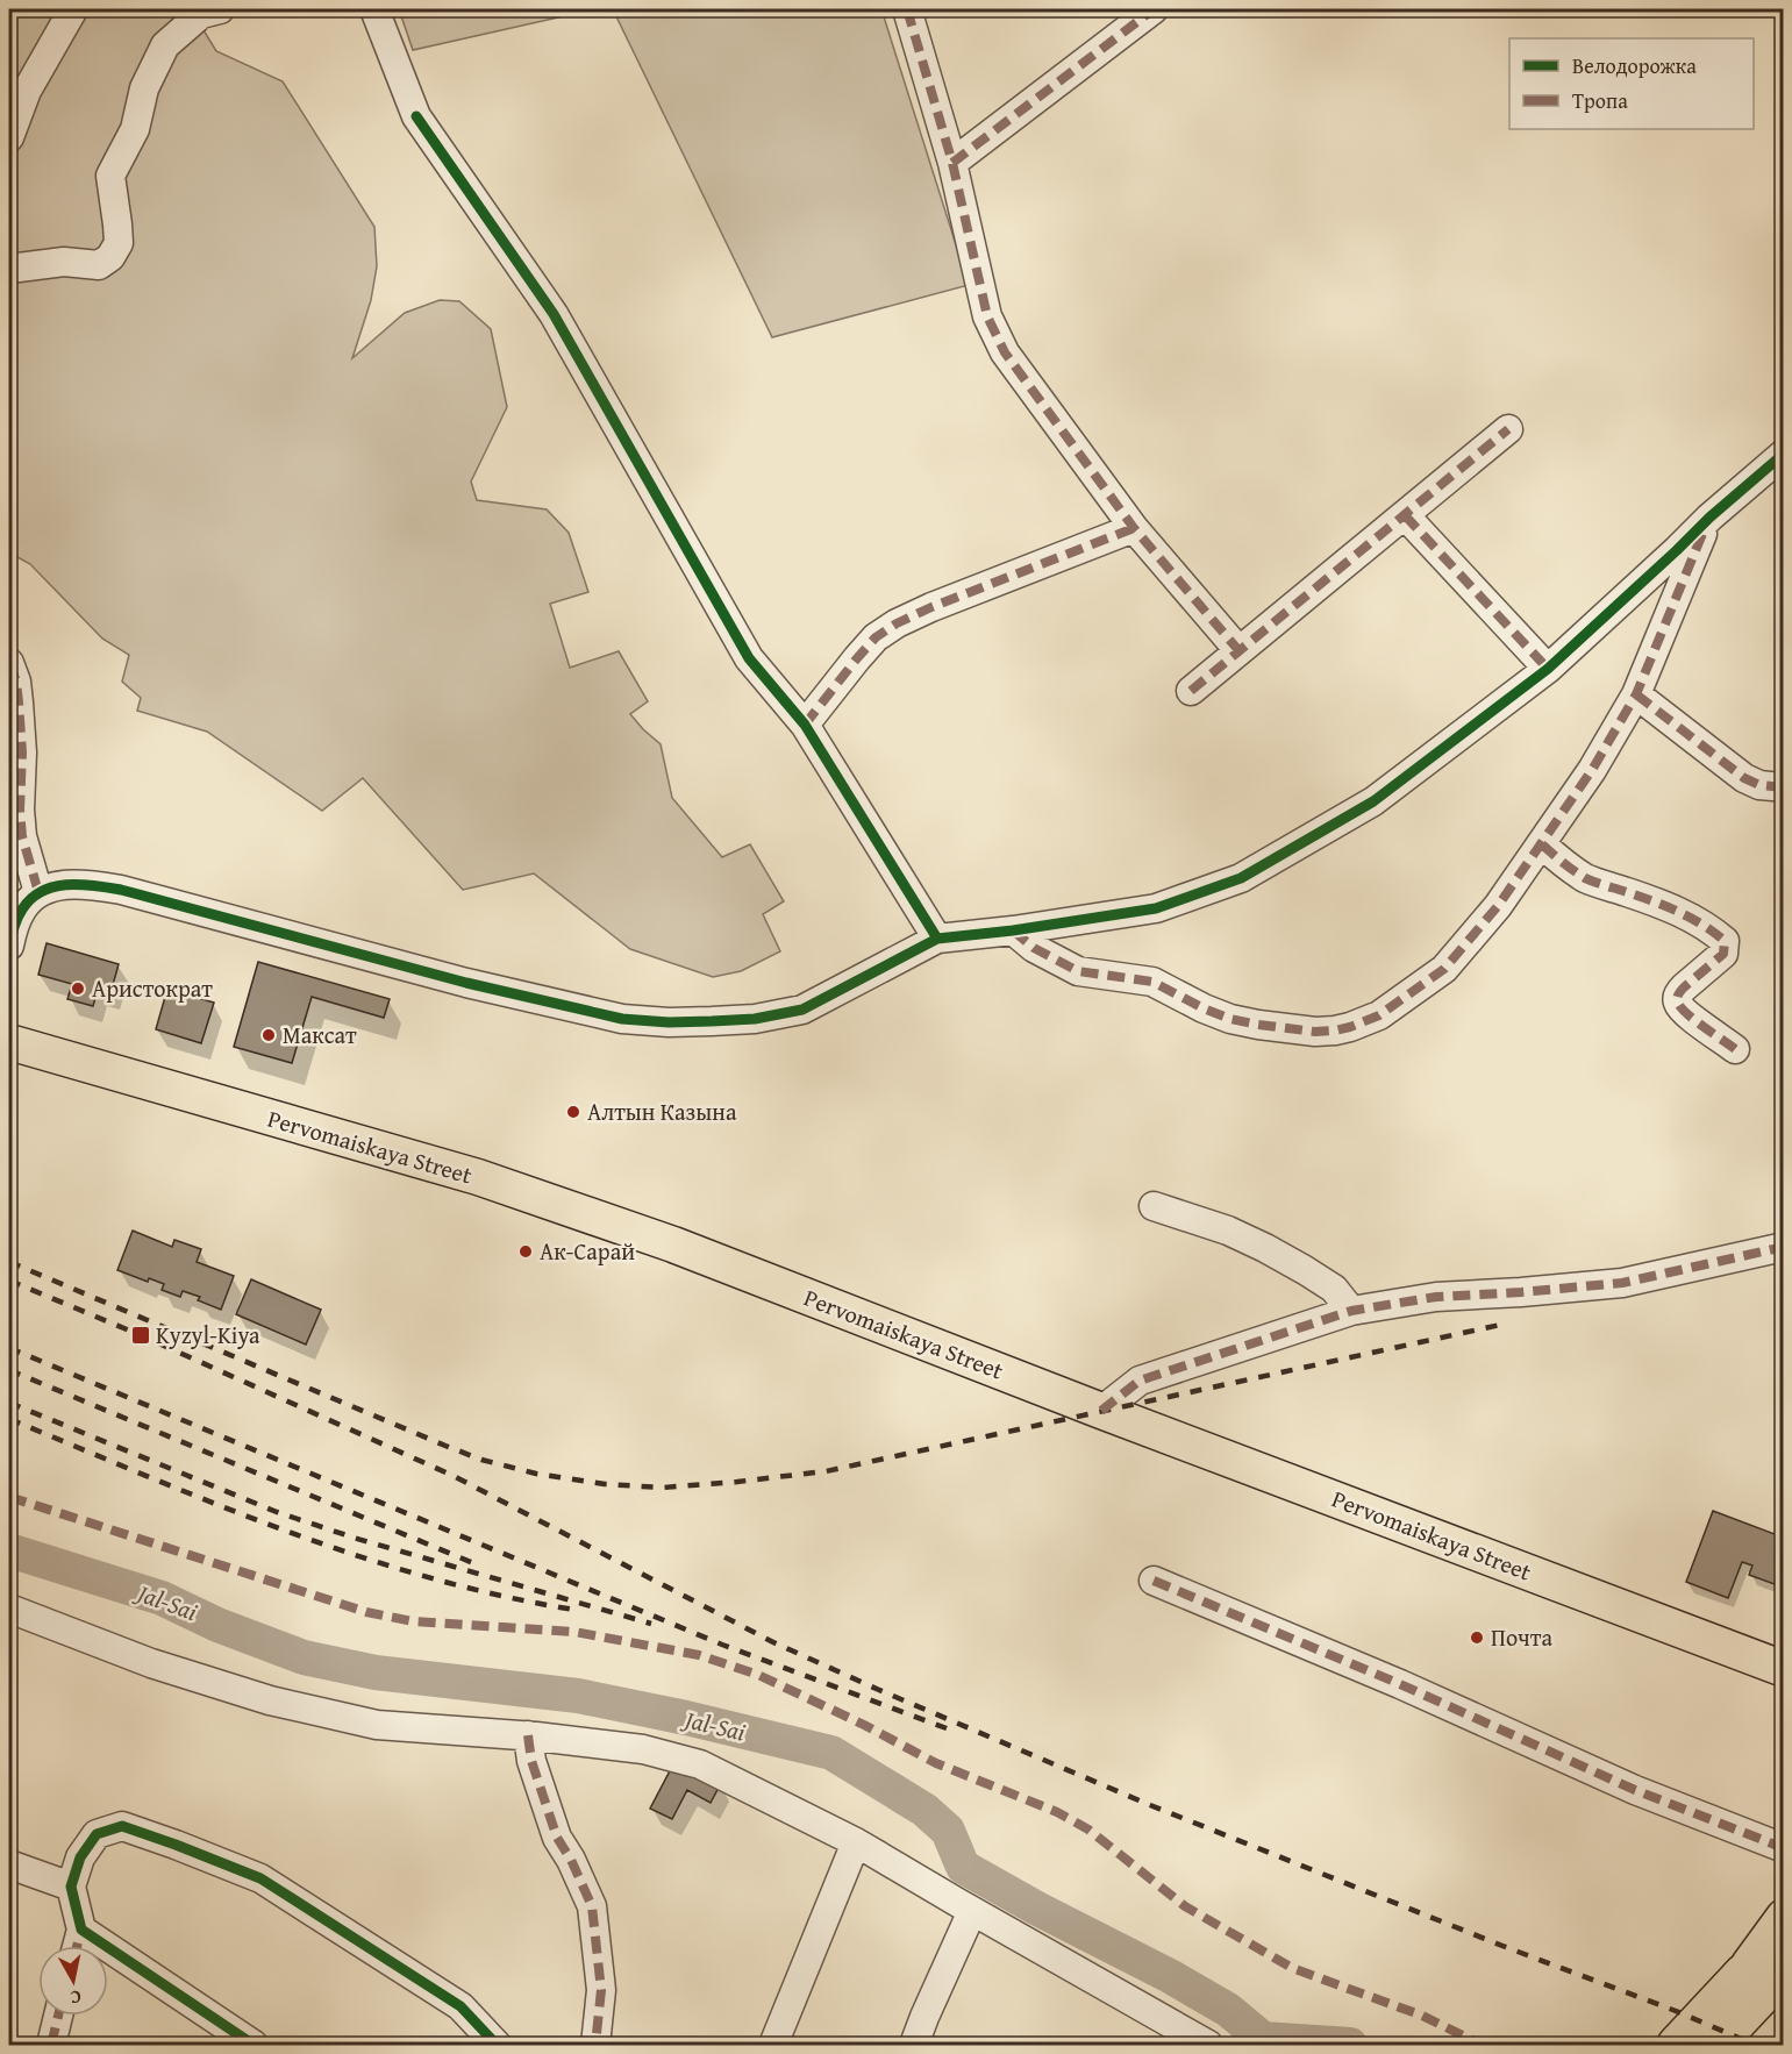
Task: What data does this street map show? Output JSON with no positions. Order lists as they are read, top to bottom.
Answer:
{
  "streets": {
    "main road": ["Pervomaiskaya Street"]
  },
  "water": ["Jal-Sai"],
  "places": {
    "other": [
      "Аристократ",
      "Максат",
      "Алтын Казына",
      "Ак-Сарай",
      "Почта"
    ],
    "transit": ["Kyzyl-Kiya"]
  },
  "legend": ["Велодорожка", "Тропа"],
  "north": "bottom"
}
